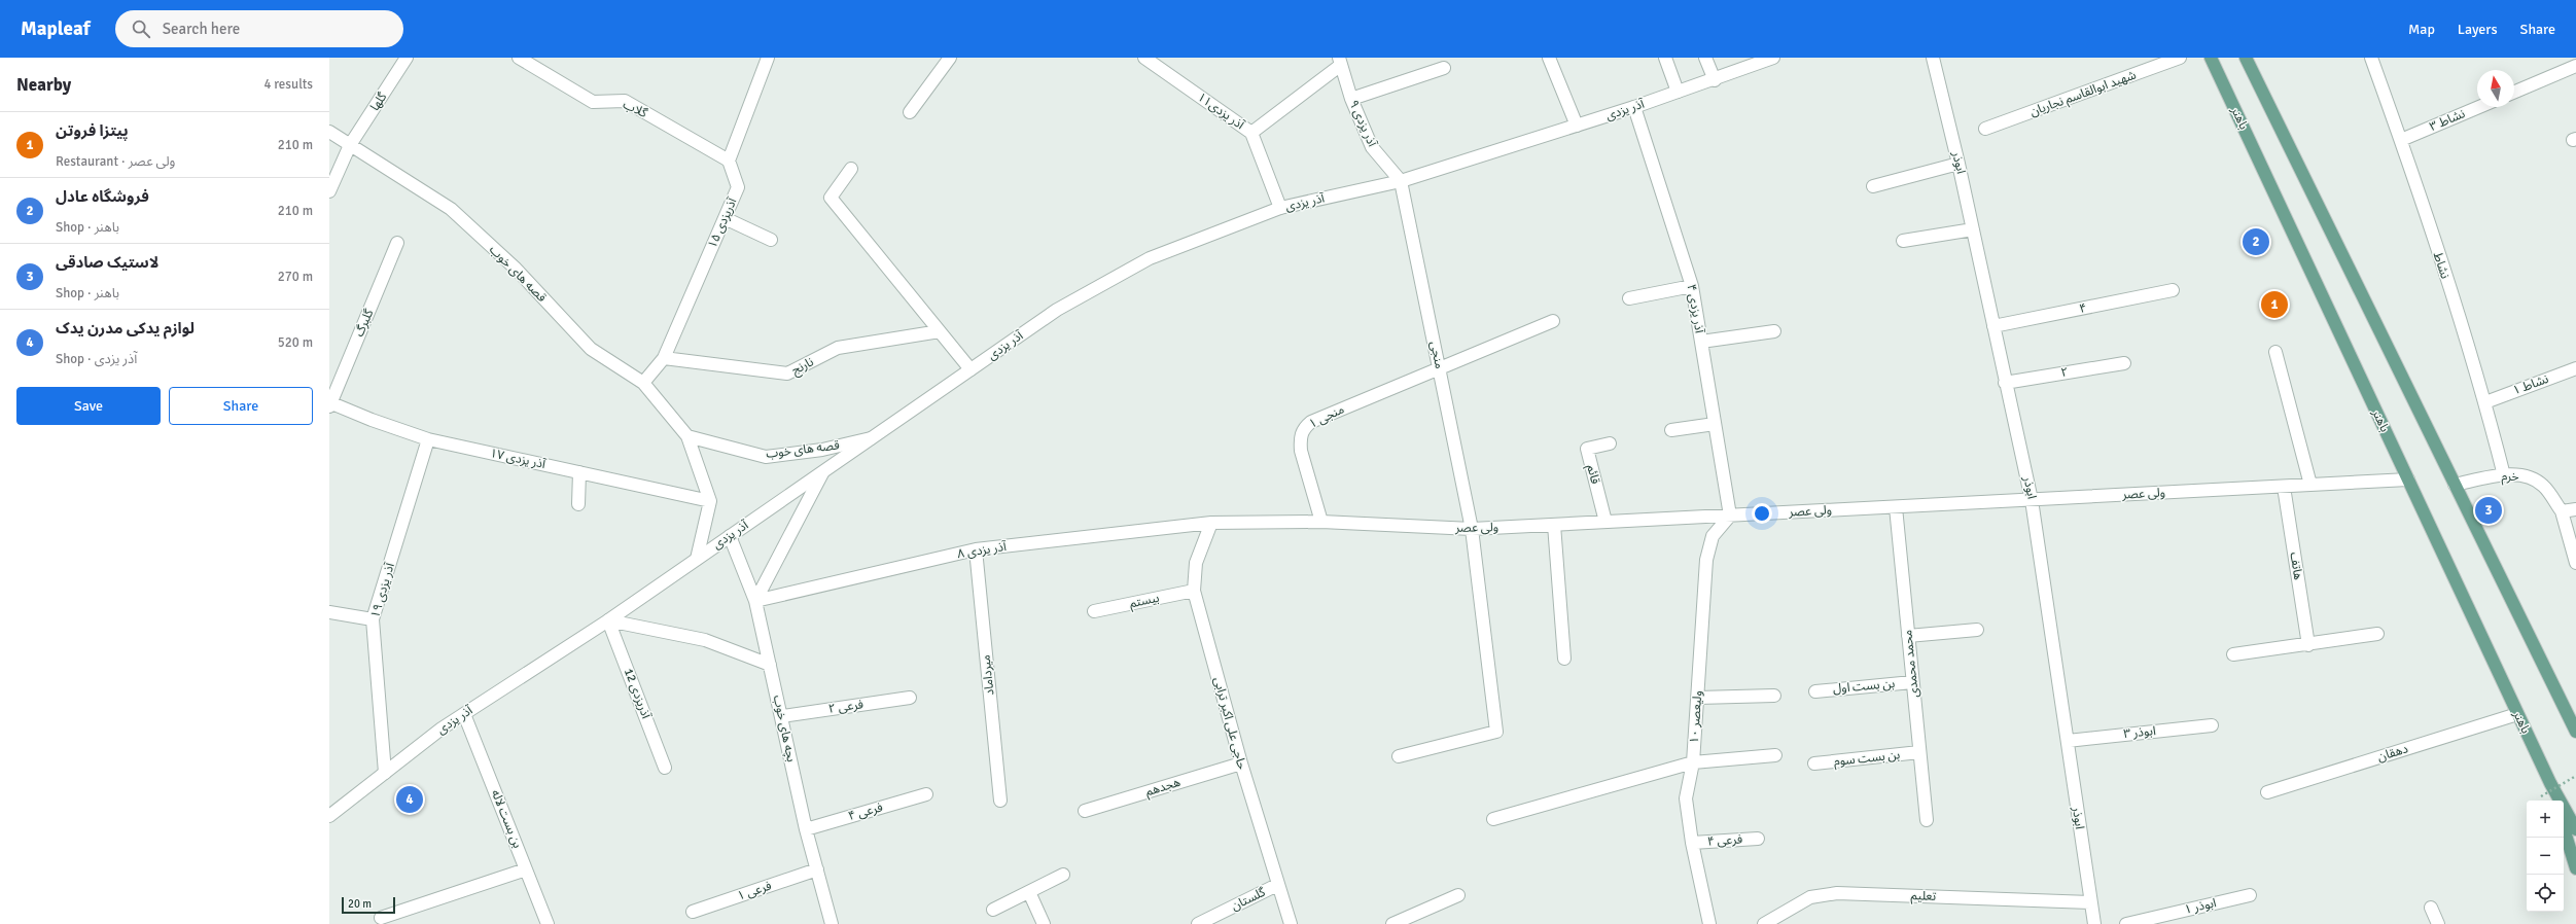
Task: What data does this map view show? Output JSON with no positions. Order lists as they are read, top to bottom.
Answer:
{
  "streets": {
    "main road": ["باهنر"],
    "street": [
      "شهید ابوالقاسم نجاریان",
      "گلها",
      "گلاب",
      "آذر یزدی",
      "آذر یزدی۱۱",
      "نشاط ۳",
      "آذر یزدی ۹",
      "ابوذر",
      "۱۵ آذریزدی",
      "نشاط",
      "قصه های خوب",
      "۴ آذر یزدی",
      "۴",
      "گلبرگ",
      "منجی",
      "نارنج",
      "۲",
      "نشاط ۱",
      "منجی ۱",
      "آذر یزدی ۱۷",
      "قائم",
      "خرم",
      "ولی عصر",
      "۸ آذر یزدی",
      "هاتف",
      "آذر یزدی ۱۹",
      "بیستم",
      "محمد محمدی",
      "میرداماد",
      "بن بست اول",
      "آذریزدی 12",
      "فرعی ۲",
      "۱۰ ولیعصر",
      "حاجی علی اکبر ترابی",
      "بچه های خوب",
      "ابوذر ۳",
      "دهقان",
      "بن بست سوم",
      "هجدهم",
      "فرعی ۴",
      "بن بست لاله",
      "فرعی ۱",
      "تعلیم",
      "گلستان",
      "ابوذر ۱"
    ]
  },
  "crossings": [
    ["گلها", "قصه های خوب"],
    ["گلاب", "۱۵ آذریزدی"],
    ["آذر یزدی", "آذر یزدی۱۱"],
    ["آذر یزدی", "آذر یزدی ۹"],
    ["آذر یزدی", "قصه های خوب"],
    ["آذر یزدی", "۴ آذر یزدی"],
    ["آذر یزدی", "منجی"],
    ["آذر یزدی", "آذر یزدی ۱۹"],
    ["آذر یزدی", "آذریزدی 12"],
    ["آذر یزدی", "بچه های خوب"],
    ["آذر یزدی", "بن بست لاله"],
    ["باهنر", "ولی عصر"],
    ["باهنر", "دهقان"],
    ["نشاط ۳", "نشاط"],
    ["آذر یزدی ۹", "منجی"],
    ["ابوذر", "۴"],
    ["ابوذر", "۲"],
    ["ابوذر", "ولی عصر"],
    ["ابوذر", "ابوذر ۳"],
    ["ابوذر", "تعلیم"],
    ["۱۵ آذریزدی", "قصه های خوب"],
    ["۱۵ آذریزدی", "نارنج"],
    ["نشاط", "نشاط ۱"],
    ["نشاط", "خرم"],
    ["قصه های خوب", "آذر یزدی ۱۷"],
    ["۴ آذر یزدی", "ولی عصر"],
    ["۴ آذر یزدی", "۱۰ ولیعصر"],
    ["گلبرگ", "آذر یزدی ۱۷"],
    ["منجی", "منجی ۱"],
    ["منجی", "ولی عصر"],
    ["منجی ۱", "ولی عصر"],
    ["آذر یزدی ۱۷", "آذر یزدی ۱۹"],
    ["قائم", "ولی عصر"],
    ["ولی عصر", "۸ آذر یزدی"],
    ["ولی عصر", "هاتف"],
    ["ولی عصر", "محمد محمدی"],
    ["ولی عصر", "۱۰ ولیعصر"],
    ["ولی عصر", "حاجی علی اکبر ترابی"],
    ["۸ آذر یزدی", "میرداماد"],
    ["۸ آذر یزدی", "حاجی علی اکبر ترابی"],
    ["۸ آذر یزدی", "بچه های خوب"],
    ["بیستم", "حاجی علی اکبر ترابی"],
    ["محمد محمدی", "بن بست اول"],
    ["محمد محمدی", "بن بست سوم"],
    ["فرعی ۲", "بچه های خوب"],
    ["۱۰ ولیعصر", "فرعی ۴"],
    ["حاجی علی اکبر ترابی", "هجدهم"],
    ["حاجی علی اکبر ترابی", "گلستان"],
    ["بچه های خوب", "فرعی ۴"],
    ["بچه های خوب", "فرعی ۱"]
  ],
  "scale_bar": "20 m",
  "north": "top",
  "page": {
    "header": "Mapleaf",
    "search": "Search here",
    "nav": ["Map", "Layers", "Share"],
    "heading": ["Nearby", "4 results"],
    "list": [
      {
        "mark": "1",
        "name": "پیتزا فروتن",
        "note": "Restaurant · ولی عصر",
        "value": "210 m"
      },
      {
        "mark": "2",
        "name": "فروشگاه عادل",
        "note": "Shop · باهنر",
        "value": "210 m"
      },
      {
        "mark": "3",
        "name": "لاستیک صادقی",
        "note": "Shop · باهنر",
        "value": "270 m"
      },
      {
        "mark": "4",
        "name": "لوازم یدکی مدرن یدک",
        "note": "Shop · آذر یزدی",
        "value": "520 m"
      }
    ],
    "pins": [
      "2",
      "1",
      "3",
      "4"
    ],
    "buttons": ["Save", "Share"],
    "map_buttons": ["+", "−"],
    "scale": "20 m"
  }
}
